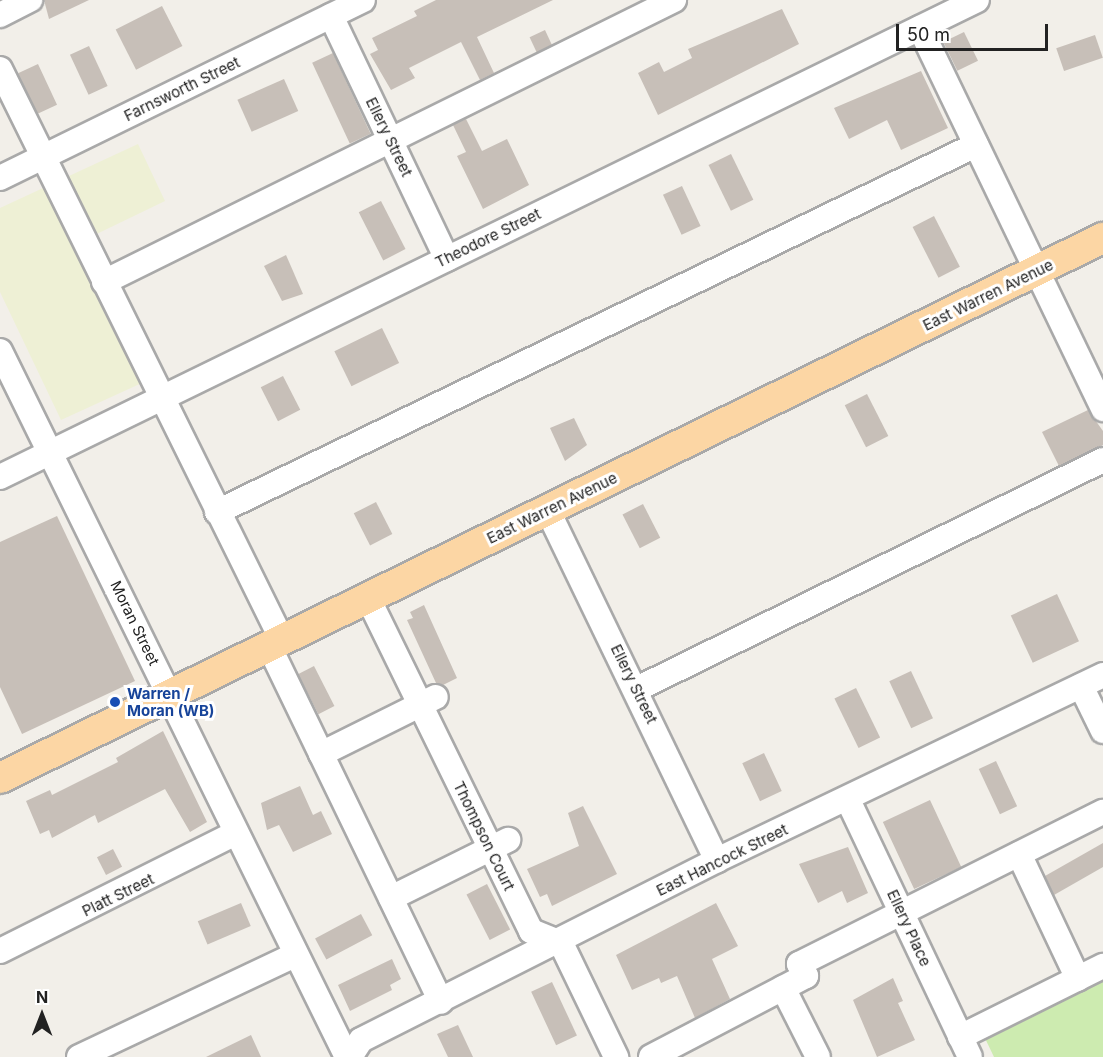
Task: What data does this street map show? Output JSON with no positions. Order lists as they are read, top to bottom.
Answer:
{
  "streets": {
    "main road": ["East Warren Avenue"],
    "street": [
      "Farnsworth Street",
      "Ellery Street",
      "Theodore Street",
      "Moran Street",
      "Thompson Court",
      "East Hancock Street",
      "Platt Street",
      "Ellery Place"
    ]
  },
  "crossings": [
    ["Farnsworth Street", "Ellery Street"],
    ["Ellery Street", "Theodore Street"],
    ["Ellery Street", "East Warren Avenue"],
    ["Ellery Street", "East Hancock Street"],
    ["Theodore Street", "Moran Street"],
    ["East Warren Avenue", "Moran Street"],
    ["East Warren Avenue", "Thompson Court"],
    ["Moran Street", "East Hancock Street"],
    ["Moran Street", "Platt Street"],
    ["Thompson Court", "East Hancock Street"],
    ["East Hancock Street", "Ellery Place"]
  ],
  "places": ["Warren / Moran (WB)"],
  "scale_bar": "50 m",
  "north": "top"
}
